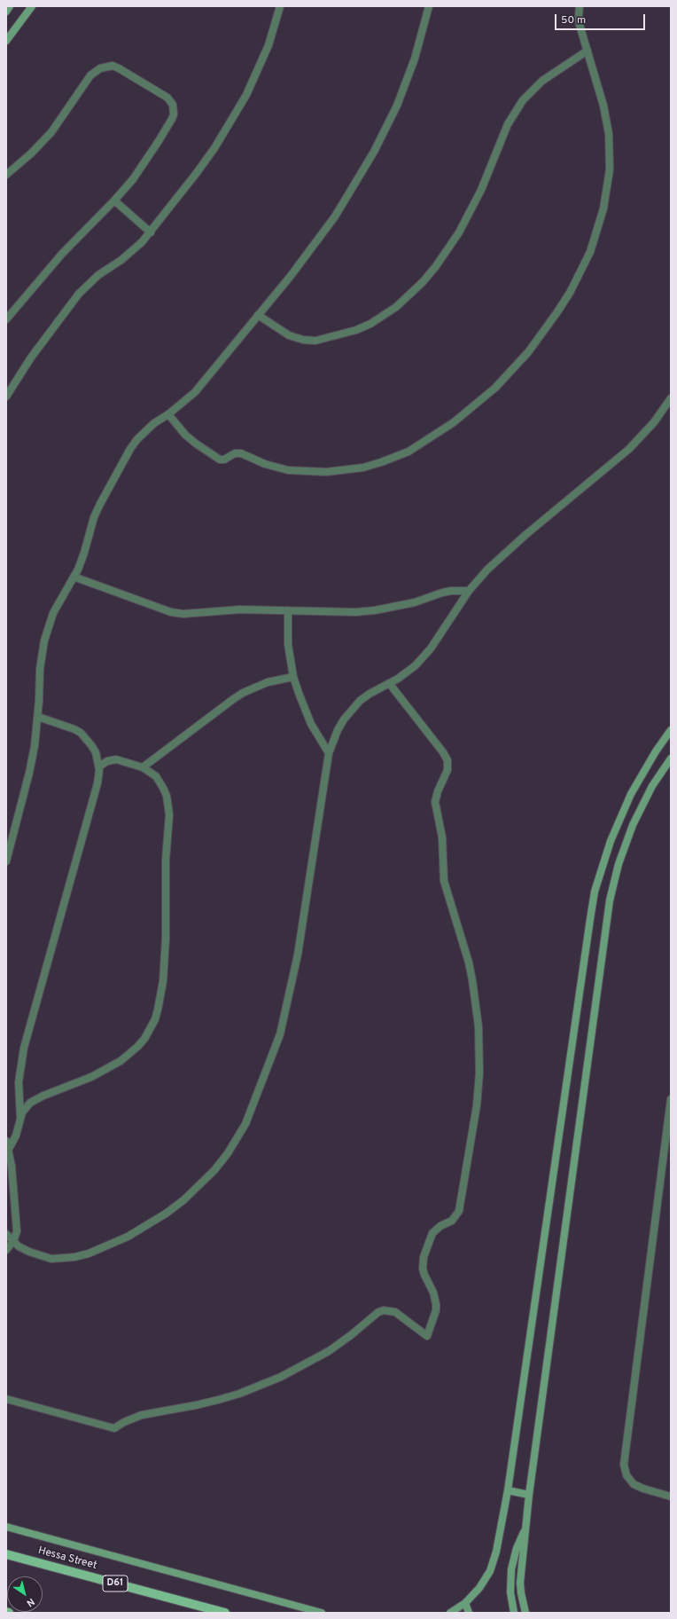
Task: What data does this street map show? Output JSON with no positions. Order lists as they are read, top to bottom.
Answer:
{
  "streets": {
    "main road": ["Hessa Street", "D61"]
  },
  "scale_bar": "50 m",
  "north": "bottom right"
}
